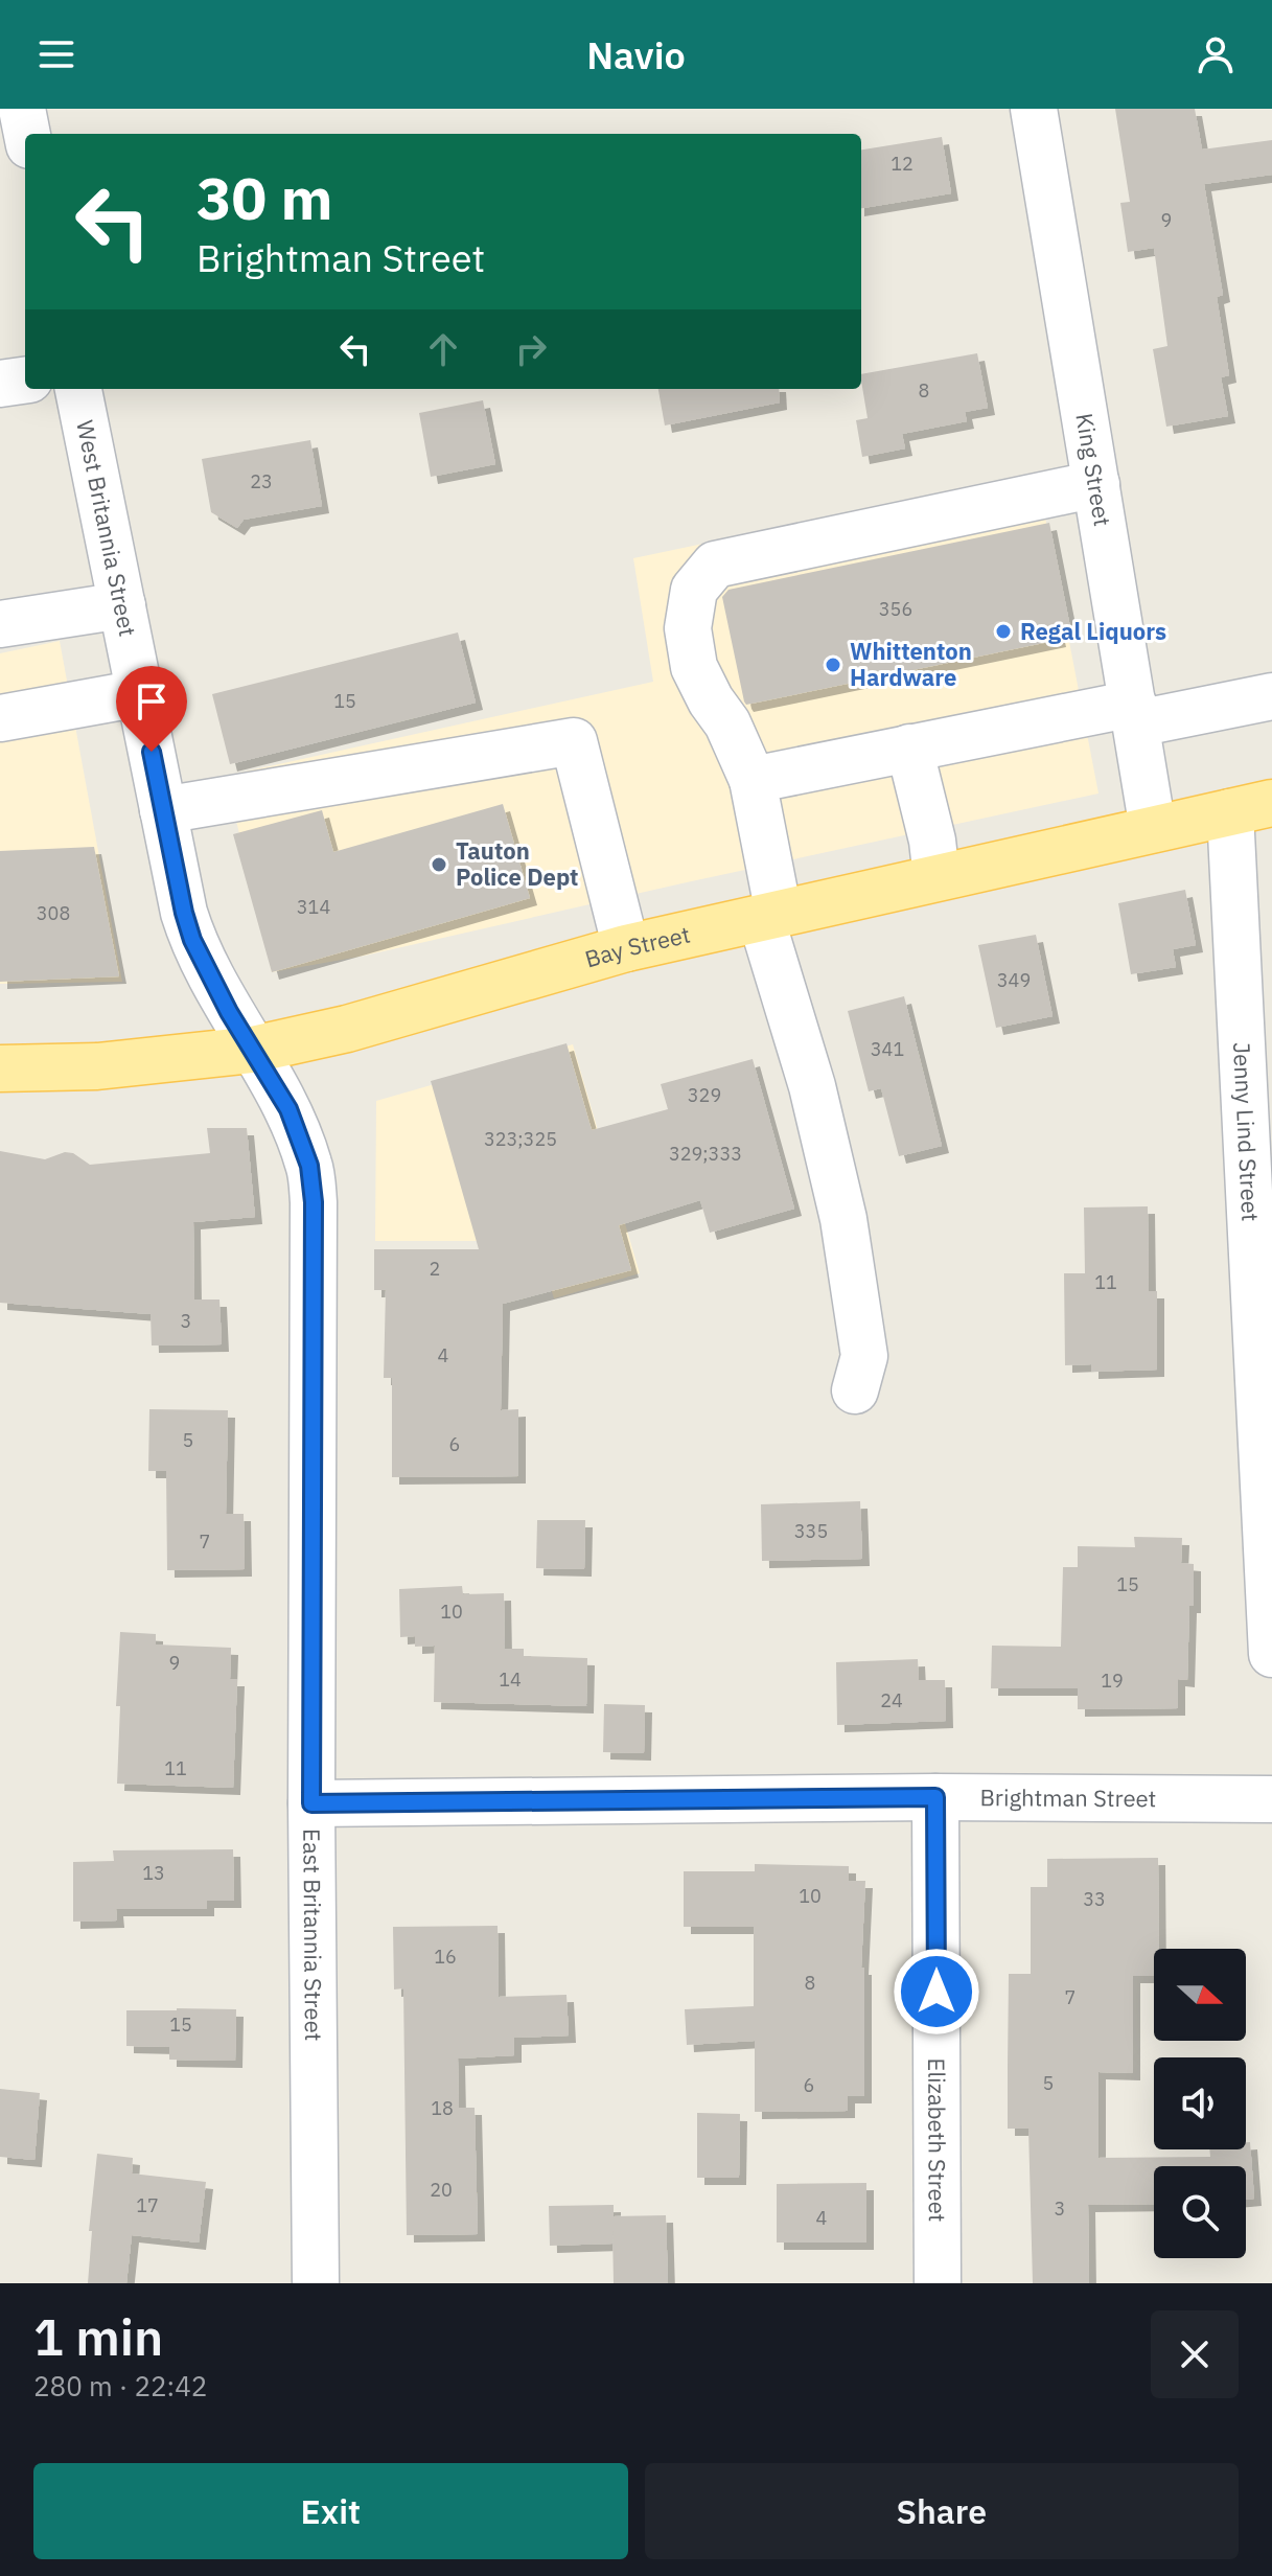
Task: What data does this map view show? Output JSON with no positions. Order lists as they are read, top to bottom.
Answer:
{
  "streets": {
    "main road": ["Bay Street"],
    "street": [
      "King Street",
      "West Britannia Street",
      "Jenny Lind Street",
      "Brightman Street",
      "East Britannia Street",
      "Elizabeth Street"
    ]
  },
  "crossings": [
    ["King Street", "Bay Street"],
    ["West Britannia Street", "Bay Street"],
    ["West Britannia Street", "East Britannia Street"],
    ["Bay Street", "Jenny Lind Street"],
    ["Bay Street", "East Britannia Street"],
    ["Brightman Street", "East Britannia Street"],
    ["Brightman Street", "Elizabeth Street"]
  ],
  "places": ["Regal Liquors", "Whittenton Hardware", "Tauton Police Dept"],
  "house_numbers": [
    "12",
    "9",
    "8",
    "23",
    "356",
    "15",
    "314",
    "308",
    "349",
    "341",
    "329",
    "323;325",
    "329;333",
    "2",
    "11",
    "3",
    "4",
    "5",
    "6",
    "335",
    "7",
    "15",
    "10",
    "9",
    "14",
    "19",
    "24",
    "11",
    "13",
    "10",
    "33",
    "16",
    "8",
    "7",
    "15",
    "5",
    "6",
    "18",
    "20",
    "17",
    "3",
    "4"
  ],
  "north": "right",
  "page": {
    "header": "Navio",
    "turn": ["30 m", "Brightman Street"],
    "heading": ["1 min", "280 m · 22:42"],
    "buttons": ["Exit", "Share"]
  }
}
